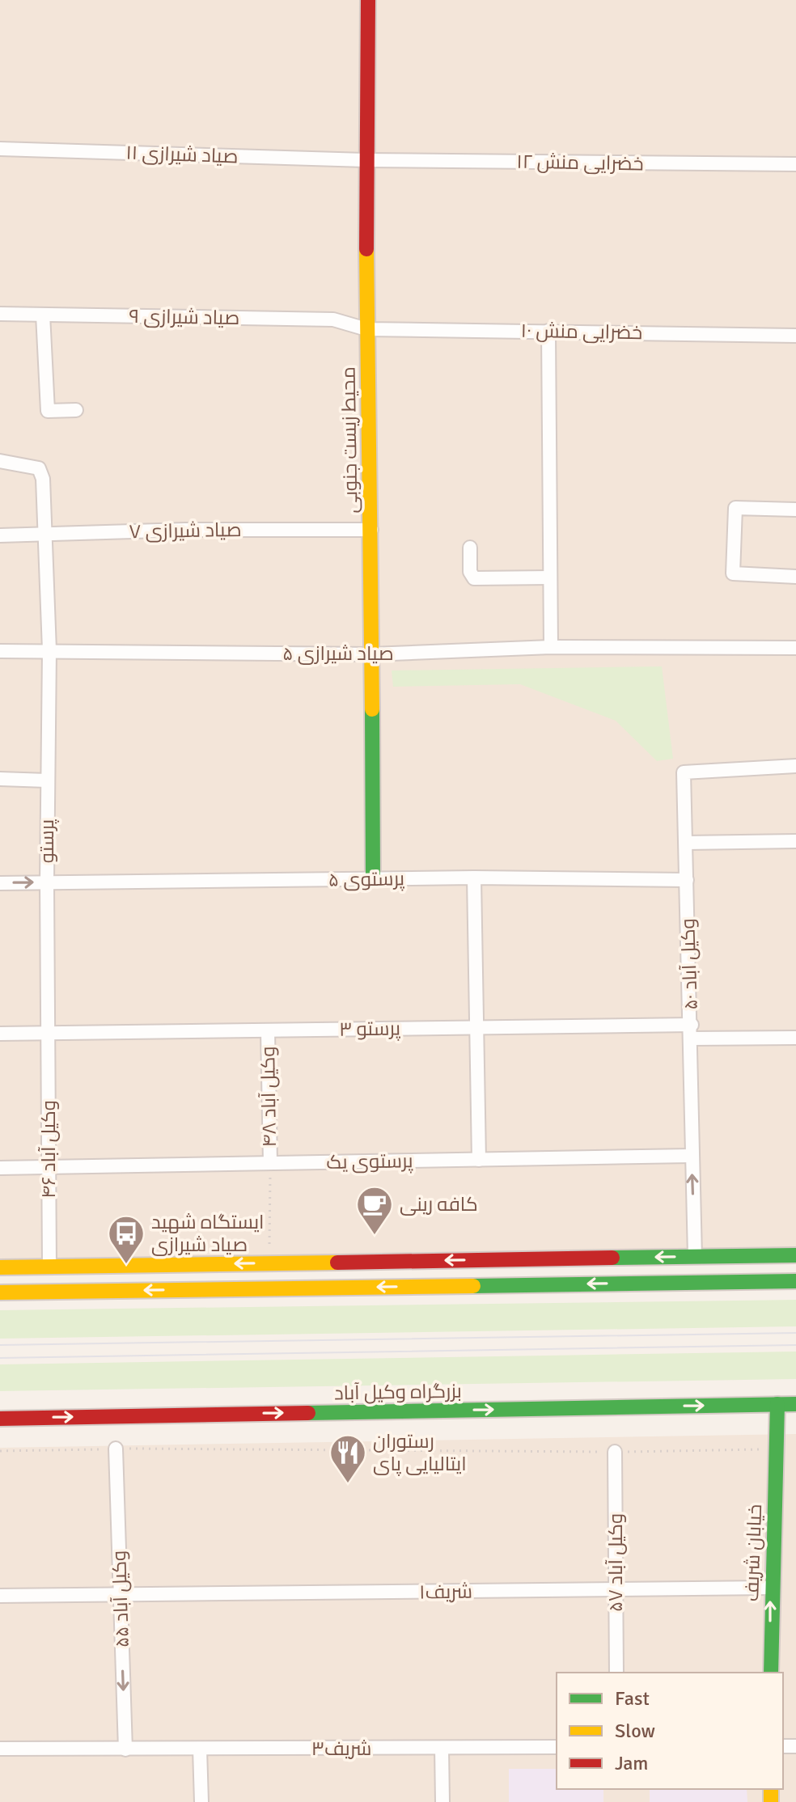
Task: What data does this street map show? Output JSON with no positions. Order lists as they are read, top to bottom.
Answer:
{
  "streets": {
    "main road": ["محیط زیست جنوبی", "بزرگراه وکیل آباد", "خیابان شریف"],
    "street": [
      "صیاد شیرازی ۱۱",
      "خضرایی منش ۱۲",
      "صیاد شیرازی ۹",
      "خضرایی منش ۱۰",
      "صیاد شیرازی ۷",
      "صیاد شیرازی ۵",
      "پرستو",
      "پرستوی ۵",
      "۵۰ وکیل آباد",
      "پرستو ۳",
      "۴۸ وکیل آباد",
      "۴۶ وکیل آباد",
      "پرستوی یک",
      "۵۷ وکیل آباد",
      "شریف١",
      "۵۵ وکیل آباد",
      "شریف٣"
    ]
  },
  "crossings": [
    ["صیاد شیرازی ۱۱", "خضرایی منش ۱۲"],
    ["صیاد شیرازی ۱۱", "محیط زیست جنوبی"],
    ["خضرایی منش ۱۲", "محیط زیست جنوبی"],
    ["صیاد شیرازی ۹", "خضرایی منش ۱۰"],
    ["صیاد شیرازی ۹", "محیط زیست جنوبی"],
    ["خضرایی منش ۱۰", "محیط زیست جنوبی"],
    ["محیط زیست جنوبی", "صیاد شیرازی ۷"],
    ["محیط زیست جنوبی", "صیاد شیرازی ۵"],
    ["محیط زیست جنوبی", "پرستوی ۵"],
    ["صیاد شیرازی ۷", "پرستو"],
    ["صیاد شیرازی ۵", "پرستو"],
    ["پرستو", "پرستوی ۵"],
    ["پرستو", "پرستو ۳"],
    ["پرستو", "۴۶ وکیل آباد"],
    ["پرستوی ۵", "۵۰ وکیل آباد"],
    ["۵۰ وکیل آباد", "پرستو ۳"],
    ["۵۰ وکیل آباد", "پرستوی یک"],
    ["پرستو ۳", "۴۸ وکیل آباد"],
    ["پرستو ۳", "۴۶ وکیل آباد"],
    ["۴۸ وکیل آباد", "پرستوی یک"],
    ["۴۶ وکیل آباد", "پرستوی یک"],
    ["بزرگراه وکیل آباد", "خیابان شریف"],
    ["خیابان شریف", "شریف١"],
    ["۵۷ وکیل آباد", "شریف١"],
    ["شریف١", "۵۵ وکیل آباد"],
    ["۵۵ وکیل آباد", "شریف٣"]
  ],
  "one_way": ["۵۵ وکیل آباد"],
  "places": {
    "cafe": ["کافه رینی"],
    "bus stop": ["ایستگاه شهید صیاد شیرازی"],
    "restaurant": ["رستوران ایتالیایی پای"]
  },
  "legend": ["Fast", "Slow", "Jam"]
}
